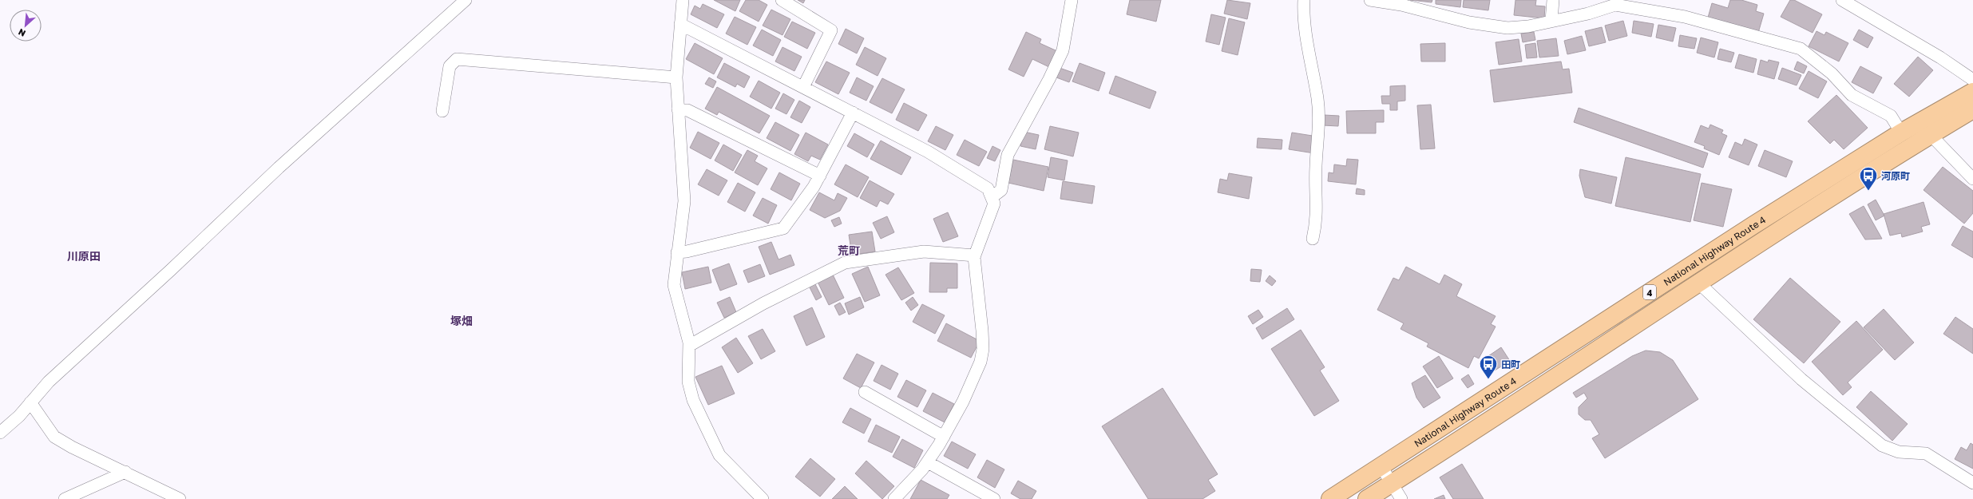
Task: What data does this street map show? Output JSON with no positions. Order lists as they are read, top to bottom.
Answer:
{
  "streets": {
    "highway": ["National Highway Route 4", "4"]
  },
  "districts": ["荒町", "川原田", "塚畑"],
  "places": {
    "bus stop": ["河原町", "田町"]
  },
  "north": "bottom left"
}
